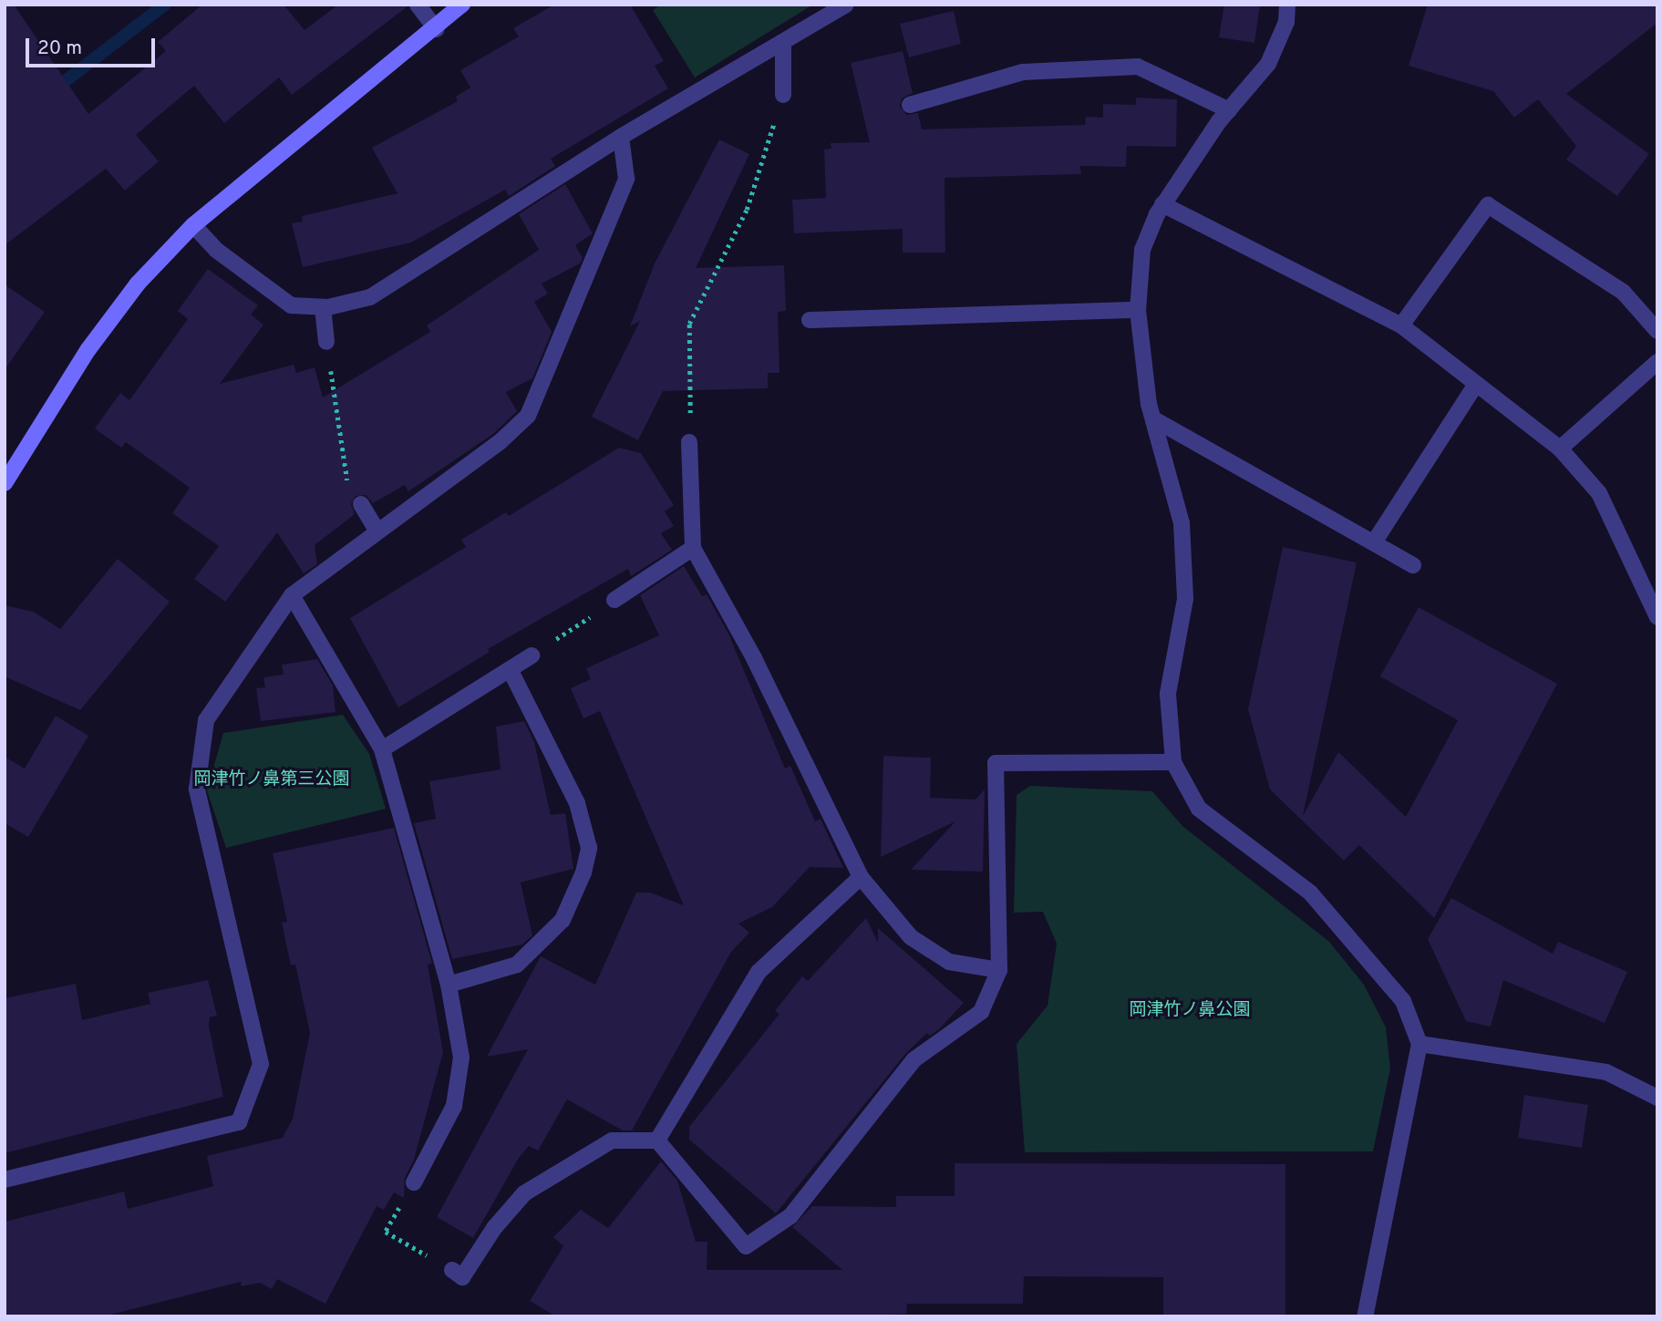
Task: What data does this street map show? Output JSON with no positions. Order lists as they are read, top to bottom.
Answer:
{
  "parks": ["岡津竹ノ鼻第三公園", "岡津竹ノ鼻公園"],
  "scale_bar": "20 m"
}
